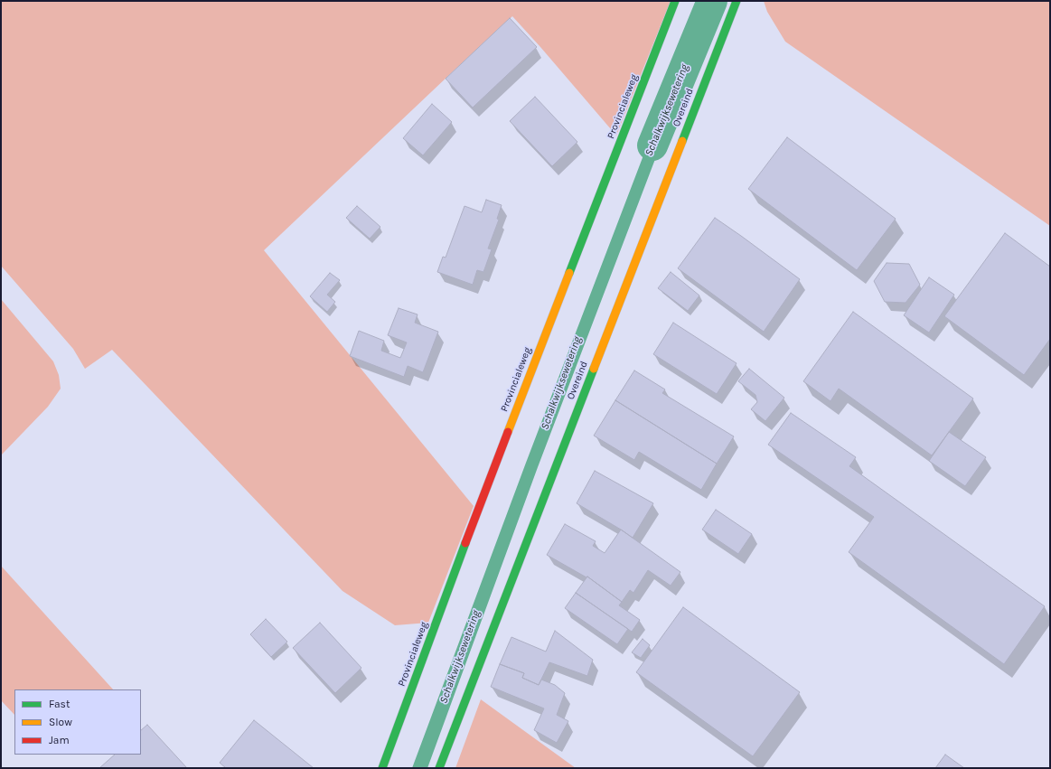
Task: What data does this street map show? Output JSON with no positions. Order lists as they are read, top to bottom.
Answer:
{
  "streets": {
    "street": ["Provincialeweg", "Overeind"]
  },
  "water": ["Schalkwijksewetering"],
  "legend": ["Fast", "Slow", "Jam"]
}
